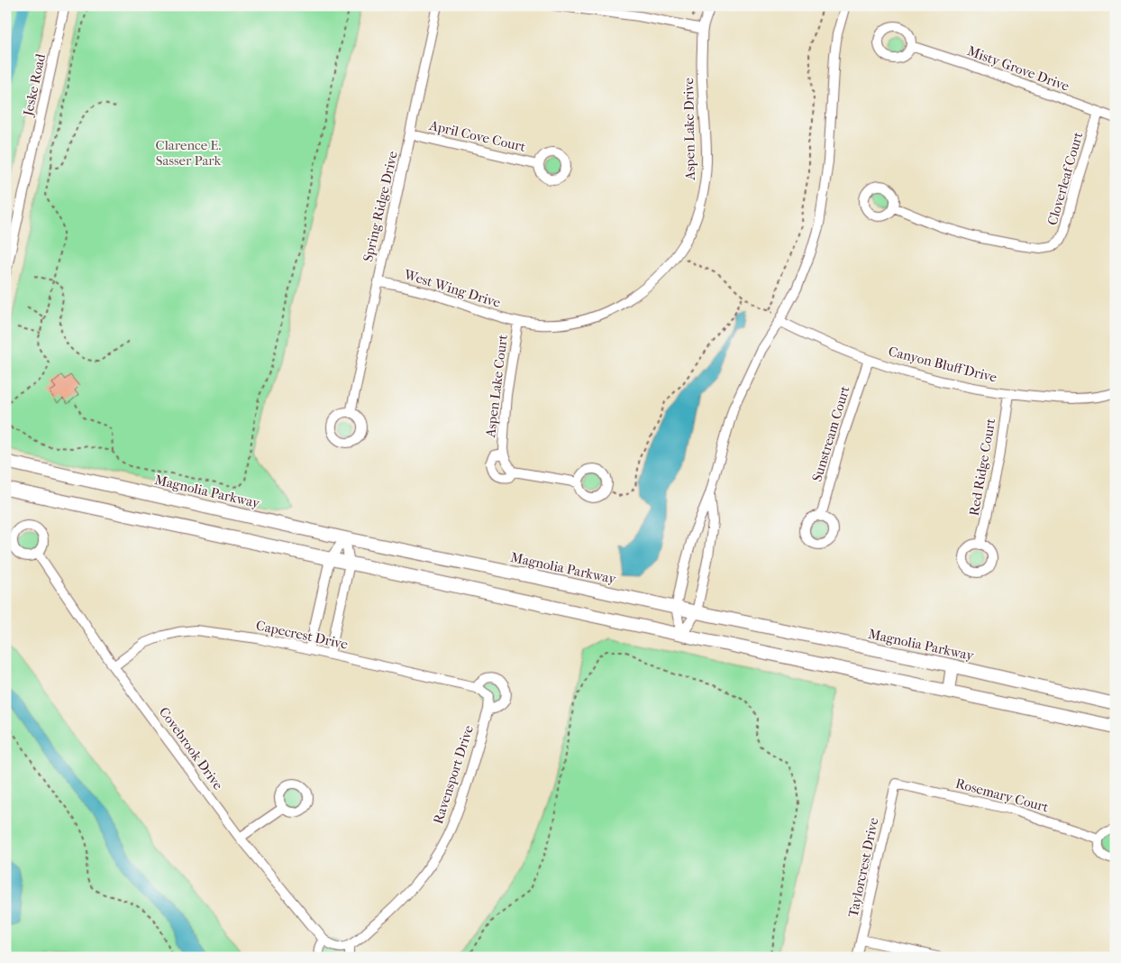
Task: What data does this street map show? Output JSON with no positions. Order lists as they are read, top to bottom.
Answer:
{
  "streets": {
    "main road": ["Magnolia Parkway"],
    "street": [
      "Misty Grove Drive",
      "Jeske Road",
      "Aspen Lake Drive",
      "April Cove Court",
      "Cloverleaf Court",
      "Spring Ridge Drive",
      "West Wing Drive",
      "Canyon Bluff Drive",
      "Aspen Lake Court",
      "Sunstream Court",
      "Red Ridge Court",
      "Capecrest Drive",
      "Covebrook Drive",
      "Ravensport Drive",
      "Rosemary Court",
      "Taylorcrest Drive"
    ]
  },
  "crossings": [
    ["Misty Grove Drive", "Cloverleaf Court"],
    ["Aspen Lake Drive", "West Wing Drive"],
    ["Aspen Lake Drive", "Aspen Lake Court"],
    ["April Cove Court", "Spring Ridge Drive"],
    ["Spring Ridge Drive", "West Wing Drive"],
    ["West Wing Drive", "Aspen Lake Court"],
    ["Canyon Bluff Drive", "Sunstream Court"],
    ["Canyon Bluff Drive", "Red Ridge Court"],
    ["Capecrest Drive", "Covebrook Drive"],
    ["Capecrest Drive", "Ravensport Drive"],
    ["Covebrook Drive", "Ravensport Drive"],
    ["Rosemary Court", "Taylorcrest Drive"]
  ],
  "parks": ["Clarence E. Sasser Park"]
}
